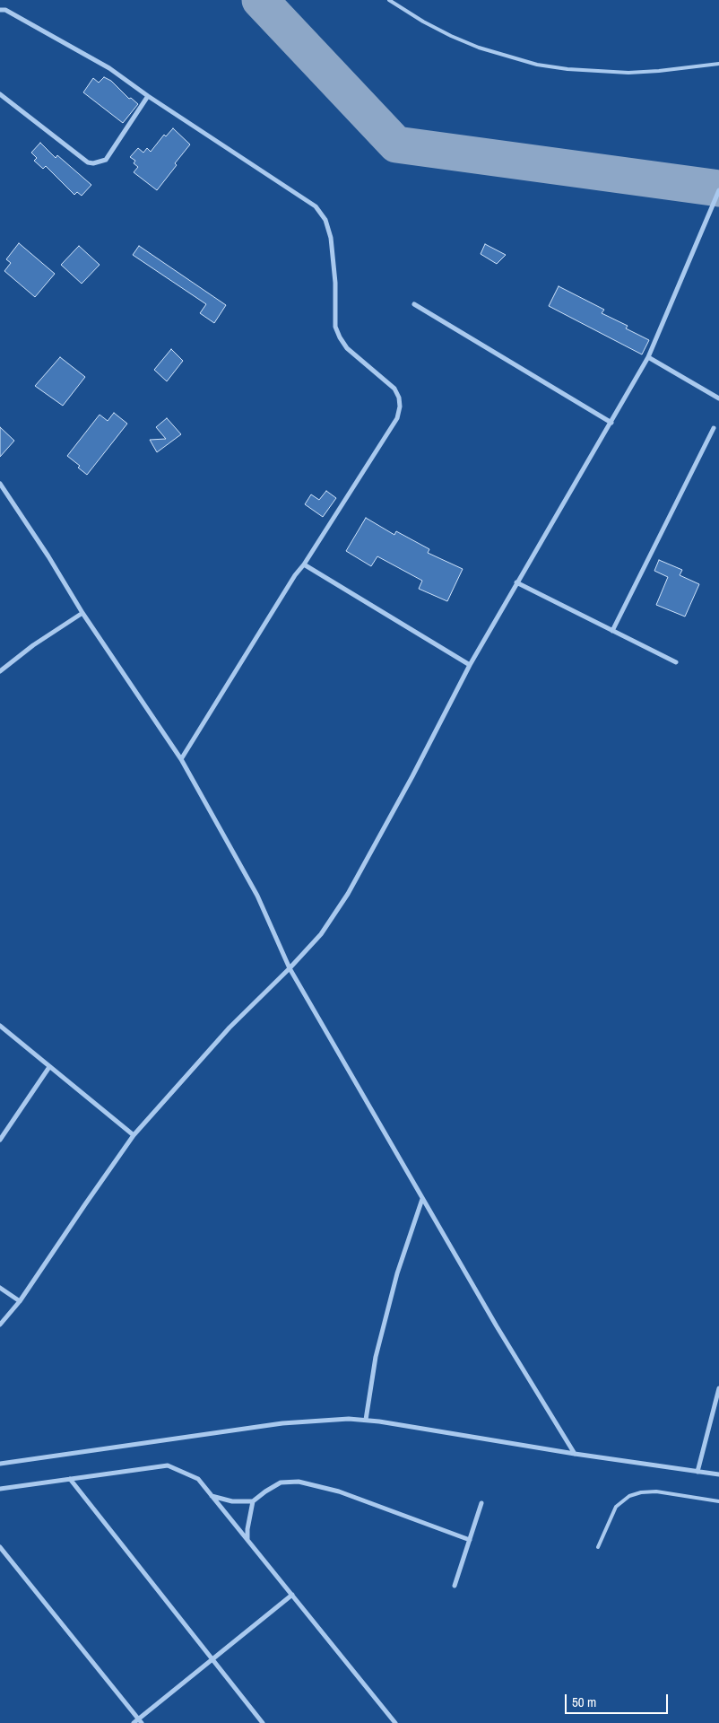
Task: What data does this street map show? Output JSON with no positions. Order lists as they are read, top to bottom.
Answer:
{
  "scale_bar": "50 m"
}
